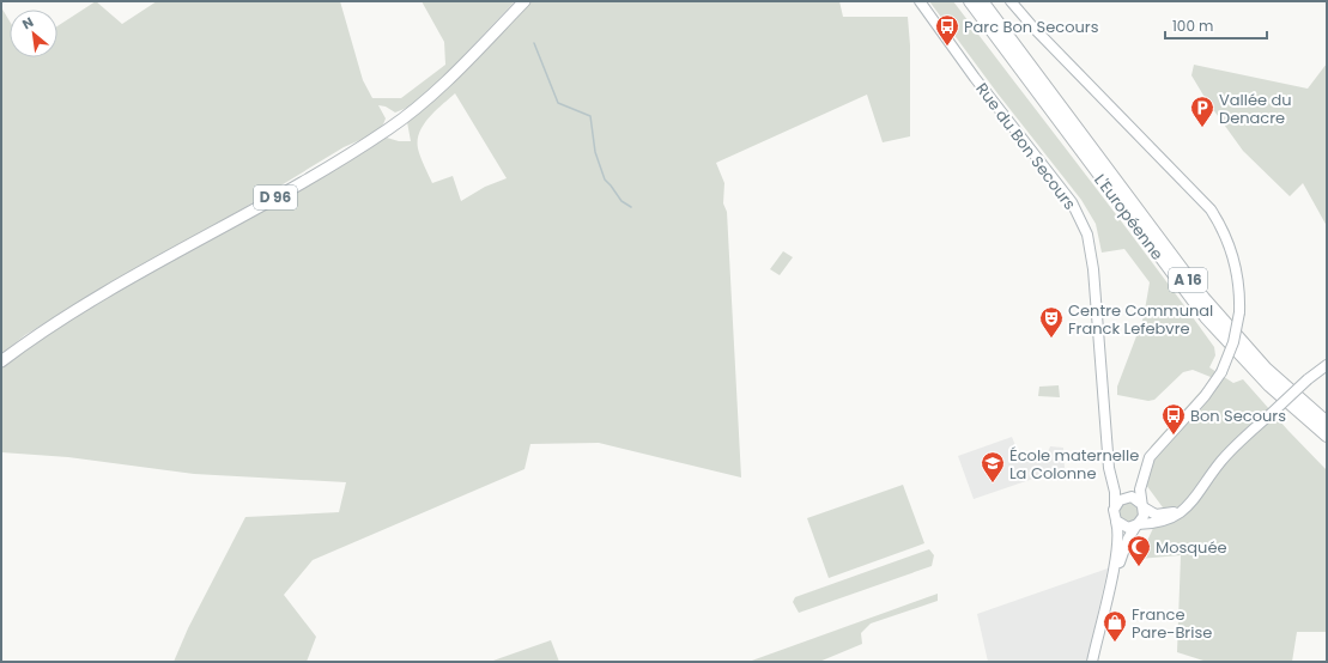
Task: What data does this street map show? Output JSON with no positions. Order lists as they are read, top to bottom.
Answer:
{
  "streets": {
    "highway": ["L'Européenne", "A 16"],
    "main road": ["Rue du Bon Secours", "D 96"]
  },
  "places": {
    "bus stop": ["Parc Bon Secours", "Bon Secours"],
    "parking": ["Vallée du Denacre"],
    "theatre": ["Centre Communal Franck Lefebvre"],
    "school or university": ["École maternelle La Colonne"],
    "mosque": ["Mosquée"],
    "shop": ["France Pare-Brise"]
  },
  "scale_bar": "100 m",
  "north": "top left"
}
